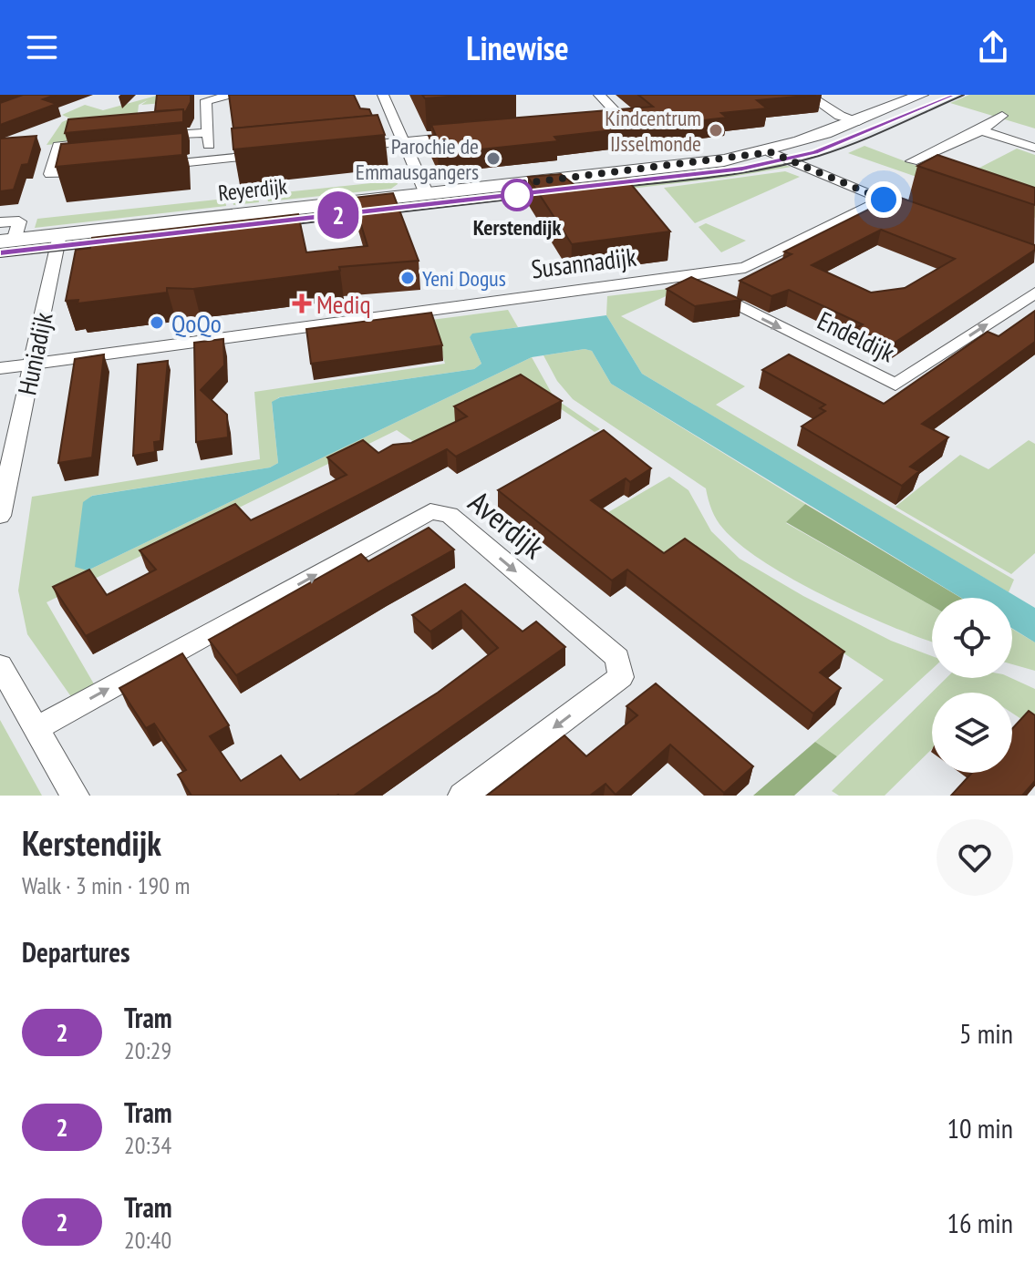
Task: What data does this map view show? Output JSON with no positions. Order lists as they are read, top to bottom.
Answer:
{
  "streets": {
    "street": [
      "Reyerdijk",
      "Susannadijk",
      "Endeldijk",
      "Huniadijk",
      "Averdijk"
    ]
  },
  "crossings": [
    ["Reyerdijk", "Huniadijk"],
    ["Susannadijk", "Endeldijk"],
    ["Susannadijk", "Huniadijk"]
  ],
  "one_way": ["Endeldijk"],
  "places": {
    "other": [
      "Kindcentrum IJsselmonde",
      "Parochie de Emmausgangers",
      "Kerstendijk",
      "Yeni Dogus",
      "QoQo"
    ],
    "health": ["Mediq"]
  },
  "lines": ["tram line 2"],
  "page": {
    "header": "Linewise",
    "on_map": "2",
    "heading": [
      ["Kerstendijk", "Walk · 3 min · 190 m"],
      "Departures"
    ],
    "list": [
      {
        "mark": "2",
        "name": "Tram",
        "note": "20:29",
        "value": "5 min"
      },
      {
        "mark": "2",
        "name": "Tram",
        "note": "20:34",
        "value": "10 min"
      },
      {
        "mark": "2",
        "name": "Tram",
        "note": "20:40",
        "value": "16 min"
      }
    ]
  }
}
